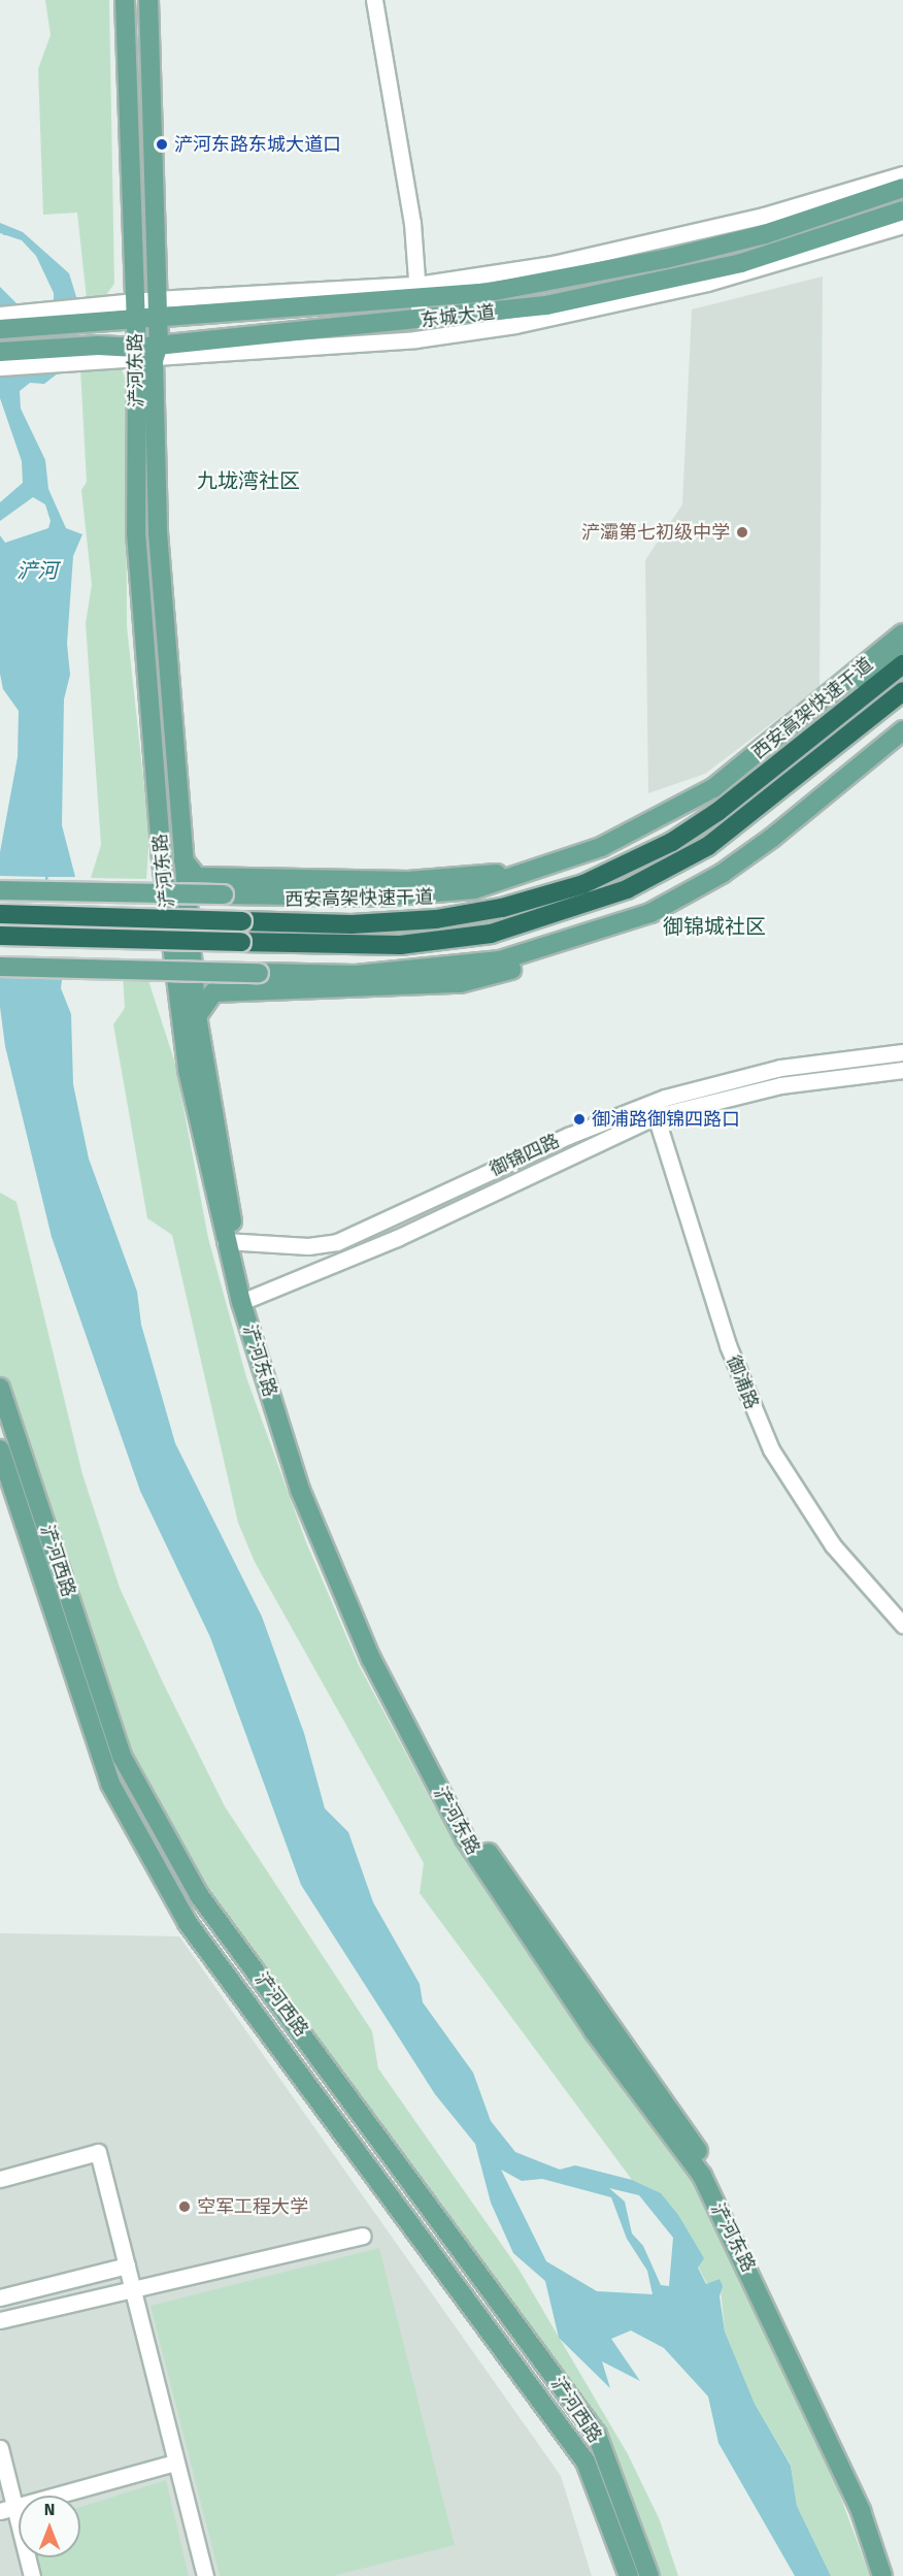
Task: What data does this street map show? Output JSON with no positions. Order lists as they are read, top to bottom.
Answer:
{
  "streets": {
    "highway": ["西安高架快速干道"],
    "main road": ["东城大道", "浐河东路", "浐河西路"],
    "street": ["御锦四路", "御浦路"]
  },
  "crossings": [
    ["东城大道", "浐河东路"],
    ["浐河东路", "御锦四路"],
    ["御锦四路", "御浦路"]
  ],
  "districts": ["九垅湾社区", "御锦城社区"],
  "water": ["浐河"],
  "places": [
    "浐河东路东城大道口",
    "浐灞第七初级中学",
    "御浦路御锦四路口",
    "空军工程大学"
  ],
  "north": "top"
}
